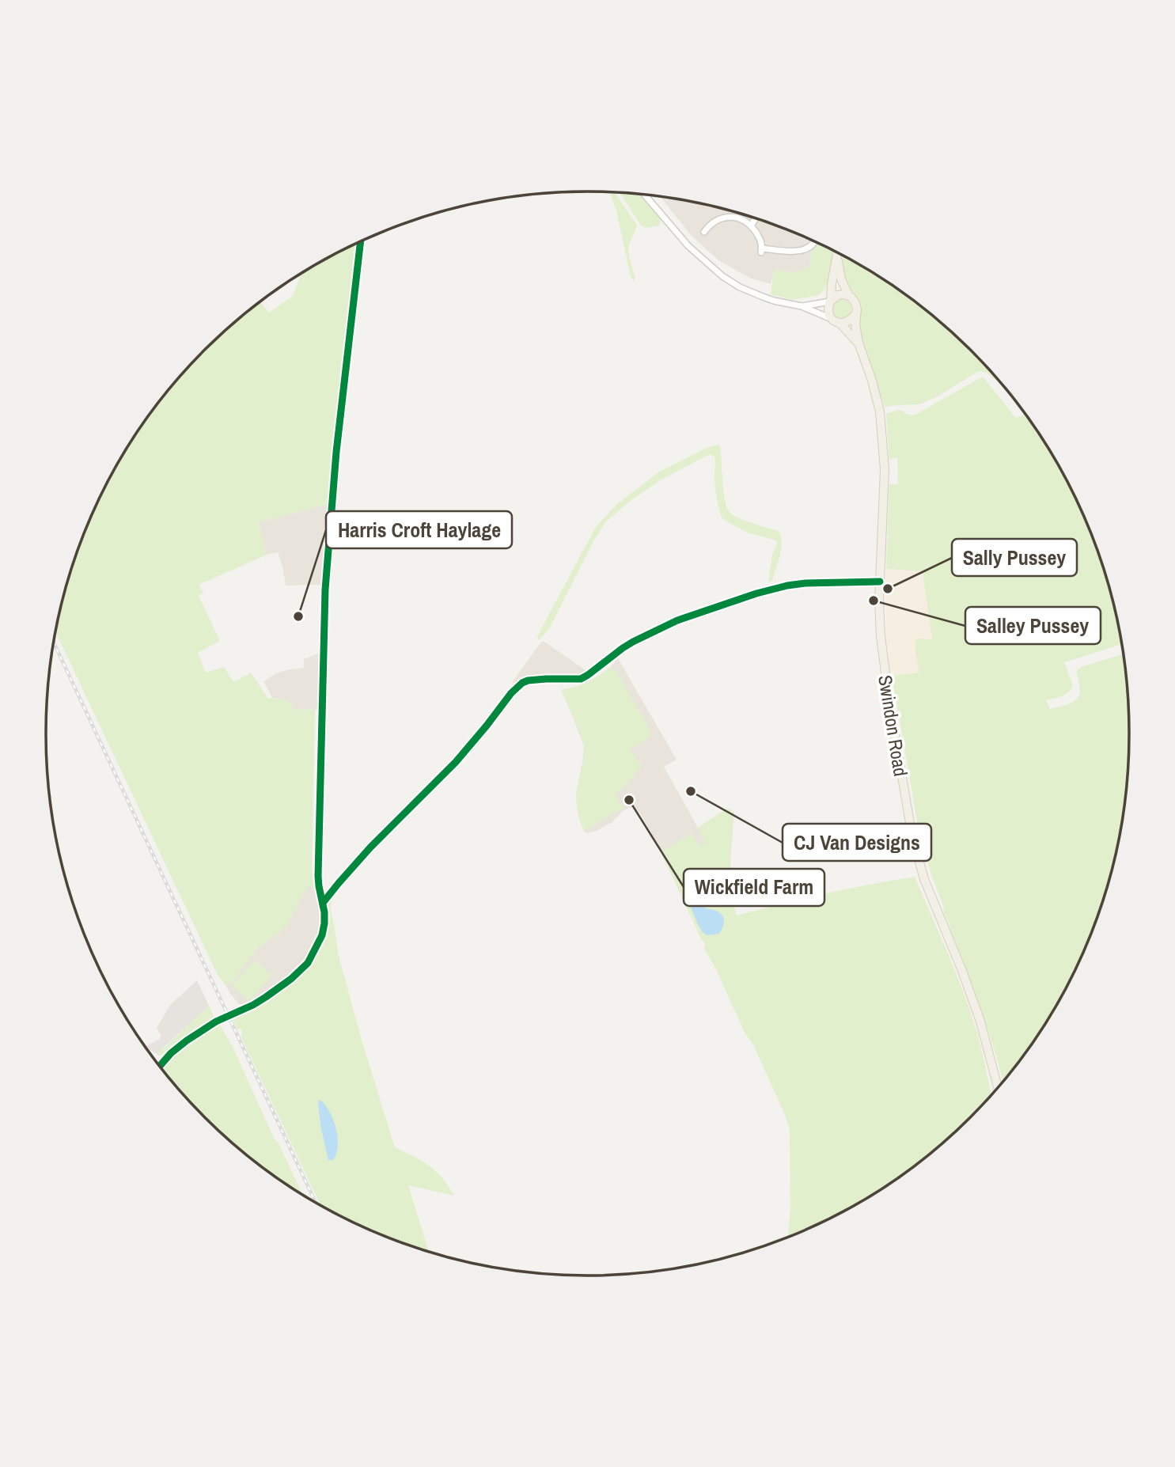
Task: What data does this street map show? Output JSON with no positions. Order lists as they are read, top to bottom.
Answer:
{
  "streets": {
    "main road": ["Swindon Road"]
  },
  "places": [
    "Sally Pussey",
    "Salley Pussey",
    "Harris Croft Haylage",
    "CJ Van Designs",
    "Wickfield Farm"
  ]
}
